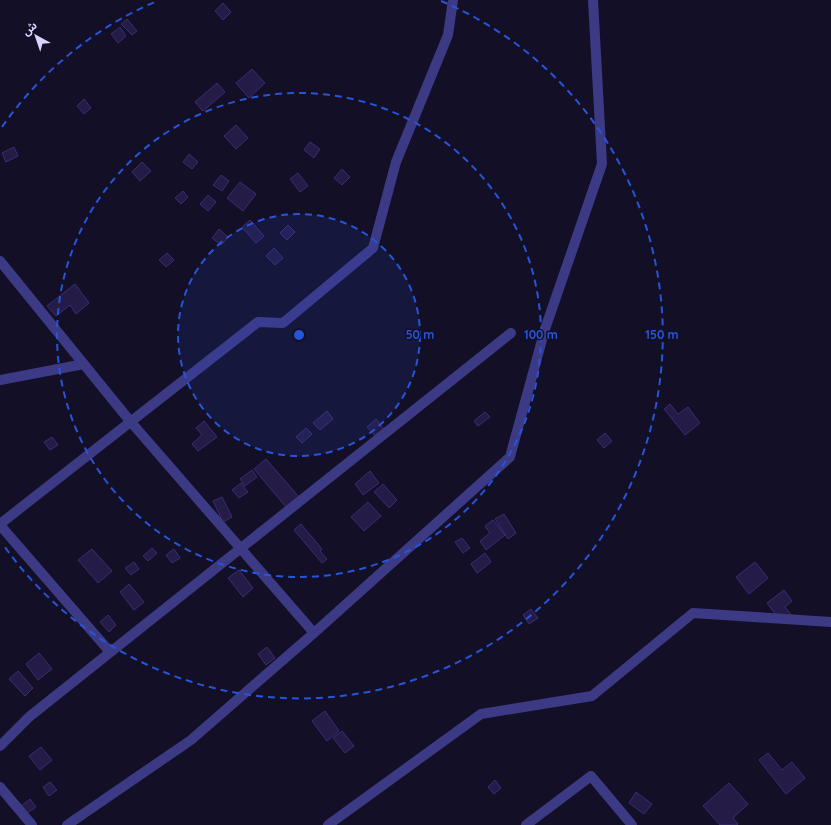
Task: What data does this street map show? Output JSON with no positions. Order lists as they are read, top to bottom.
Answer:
{
  "north": "top left",
  "rings": ["50 m", "100 m", "150 m"]
}
